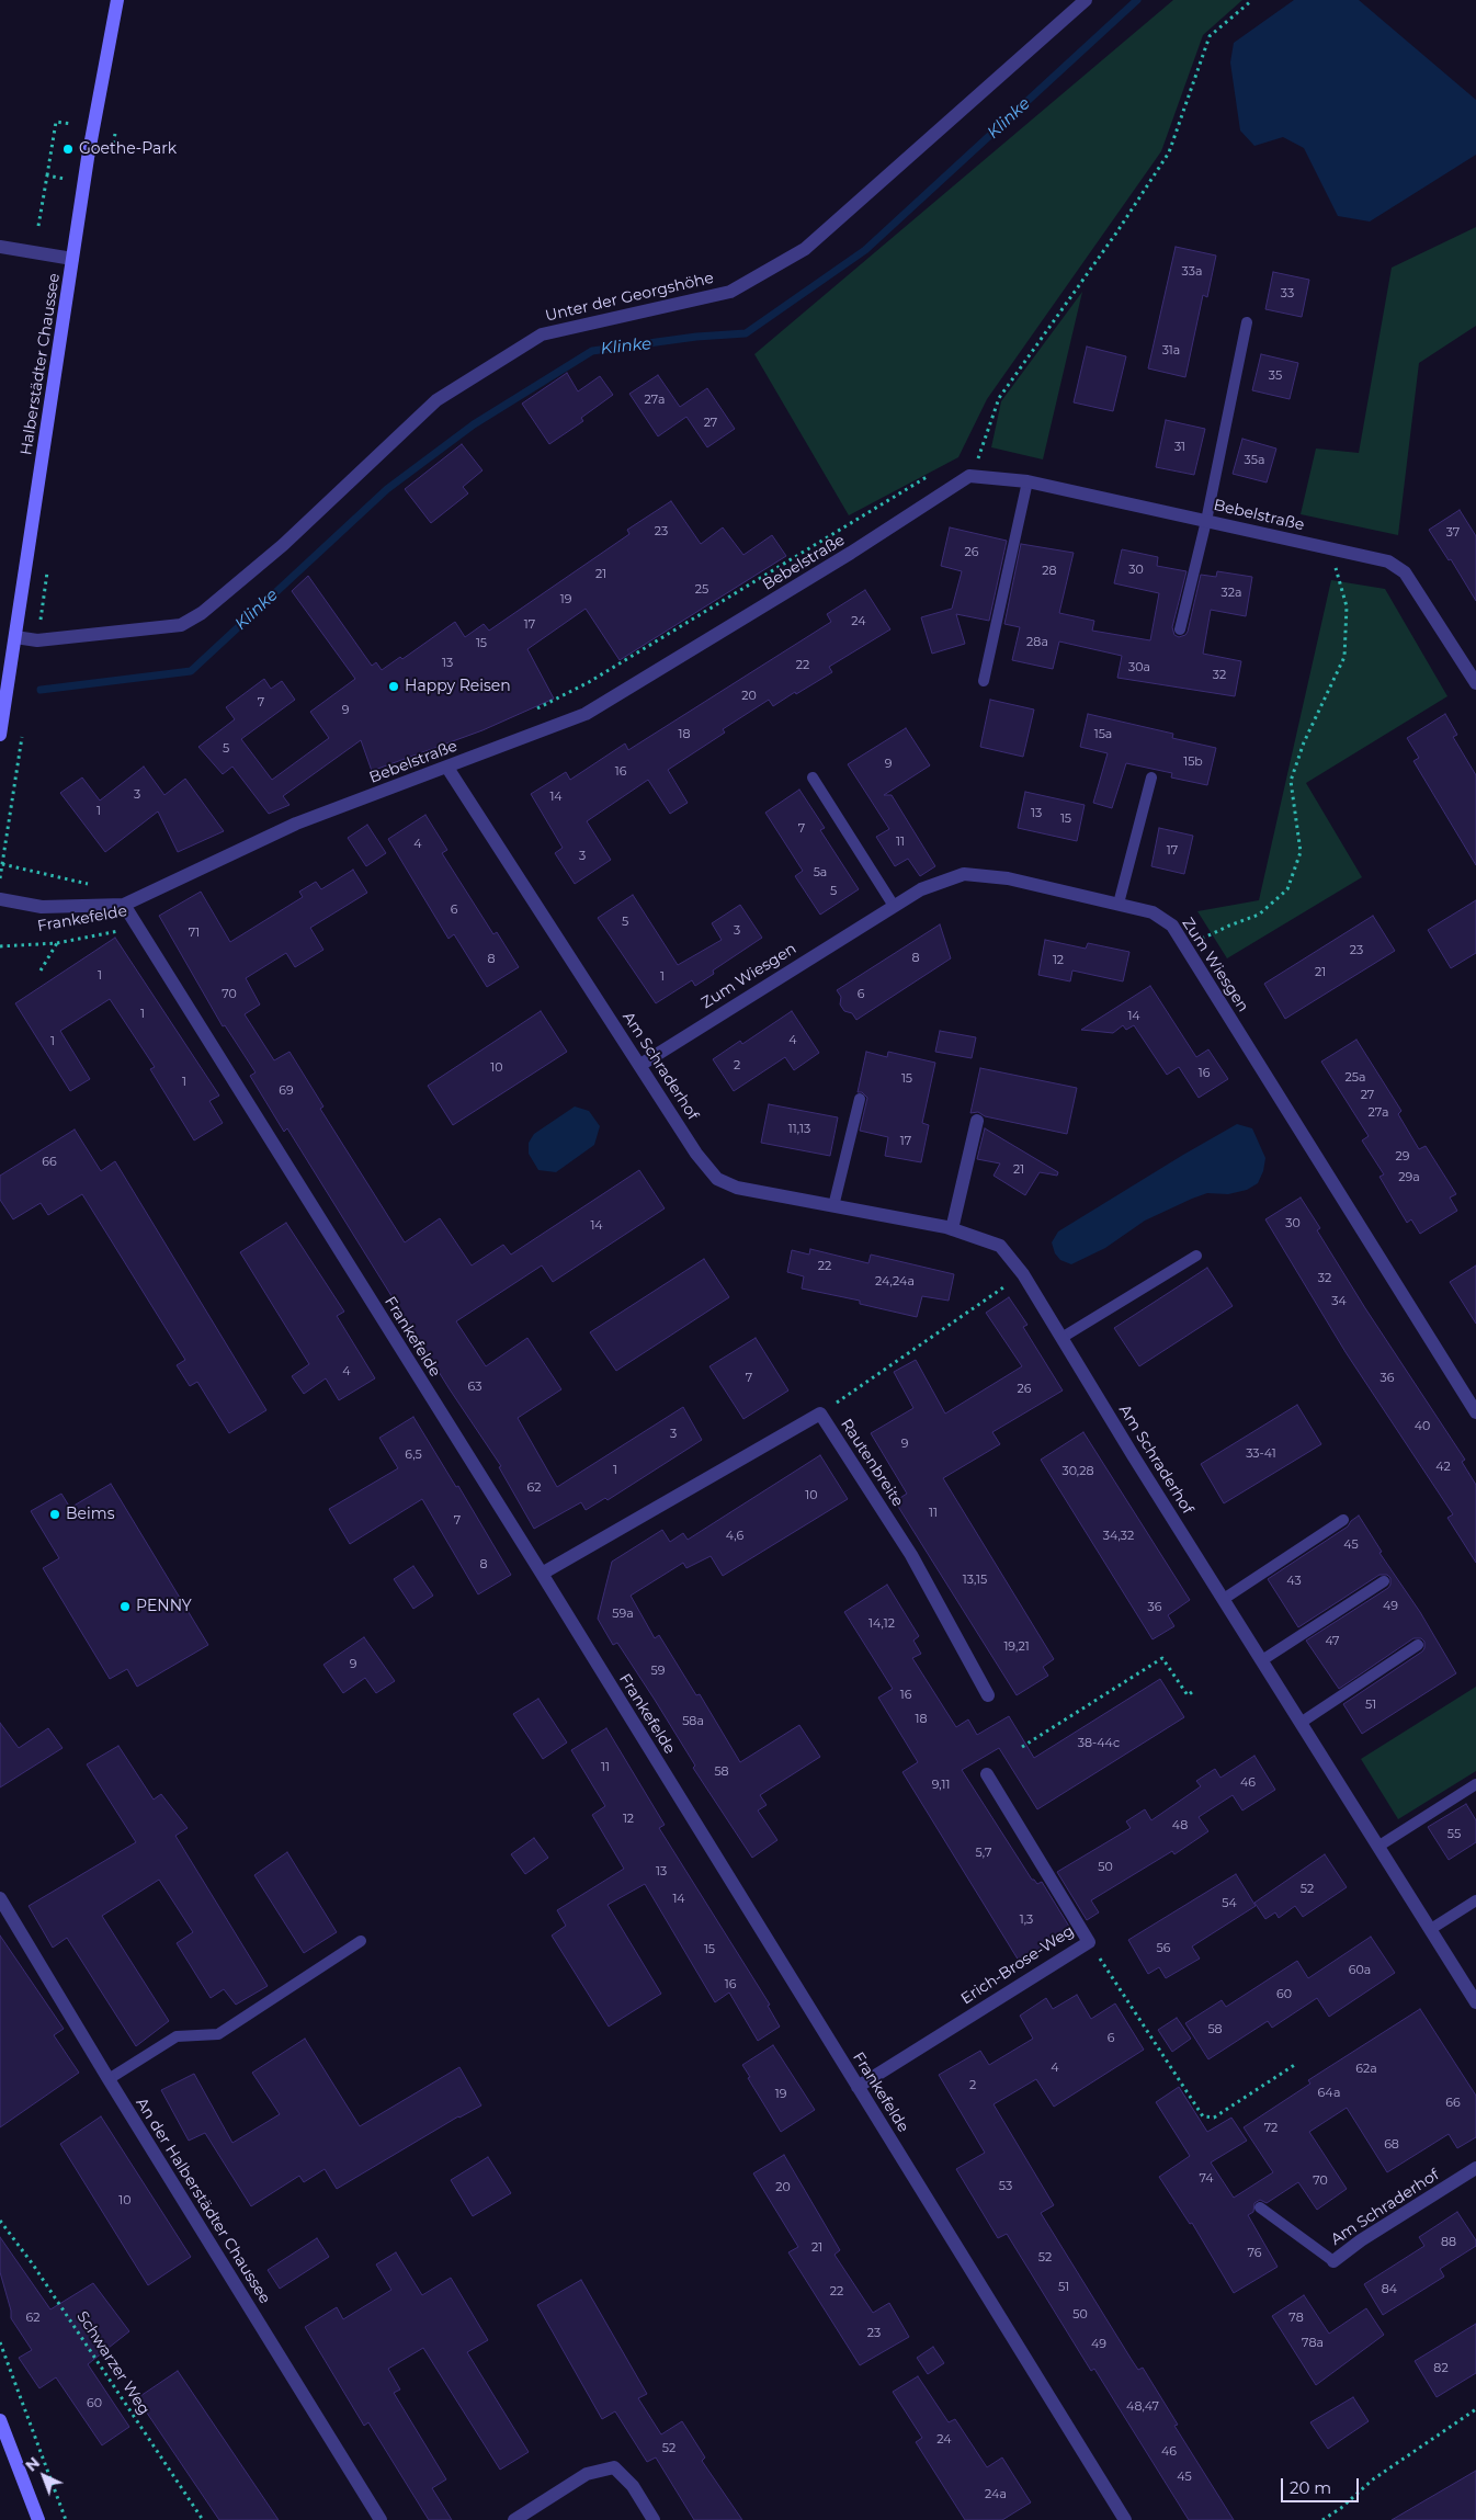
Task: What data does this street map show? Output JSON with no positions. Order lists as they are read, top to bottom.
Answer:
{
  "streets": {
    "main road": ["Halberstädter Chaussee"],
    "street": [
      "Unter der Georgshöhe",
      "Bebelstraße",
      "Frankefelde",
      "Zum Wiesgen",
      "Am Schraderhof",
      "Rautenbreite",
      "Erich-Brose-Weg",
      "An der Halberstädter Chaussee"
    ],
    "path": ["Schwarzer Weg"]
  },
  "crossings": [
    ["Unter der Georgshöhe", "Halberstädter Chaussee"],
    ["Bebelstraße", "Frankefelde"],
    ["Bebelstraße", "Am Schraderhof"],
    ["Frankefelde", "Rautenbreite"],
    ["Frankefelde", "Erich-Brose-Weg"],
    ["Zum Wiesgen", "Am Schraderhof"]
  ],
  "water": ["Klinke"],
  "places": [
    "Goethe-Park",
    "Happy Reisen",
    "Beims",
    "PENNY"
  ],
  "house_numbers": [
    "33a",
    "33",
    "31a",
    "35",
    "27a",
    "27",
    "31",
    "35a",
    "23",
    "37",
    "26",
    "30",
    "28",
    "21",
    "25",
    "32a",
    "19",
    "24",
    "17",
    "28a",
    "15",
    "13",
    "22",
    "30a",
    "32",
    "20",
    "7",
    "9",
    "18",
    "15a",
    "5",
    "15b",
    "9",
    "16",
    "3",
    "14",
    "1",
    "13",
    "15",
    "7",
    "11",
    "4",
    "17",
    "3",
    "5a",
    "5",
    "6",
    "5",
    "3",
    "71",
    "23",
    "8",
    "8",
    "12",
    "21",
    "1",
    "1",
    "70",
    "6",
    "1",
    "14",
    "4",
    "1",
    "2",
    "10",
    "16",
    "25a",
    "15",
    "1",
    "69",
    "27",
    "27a",
    "11,13",
    "17",
    "29",
    "66",
    "21",
    "29a",
    "30",
    "14",
    "22",
    "32",
    "24,24a",
    "34",
    "4",
    "7",
    "36",
    "63",
    "26",
    "40",
    "3",
    "9",
    "33-41",
    "6,5",
    "42",
    "1",
    "30,28",
    "62",
    "10",
    "11",
    "7",
    "4,6",
    "34,32",
    "45",
    "8",
    "13,15",
    "43",
    "49",
    "36",
    "59a",
    "14,12",
    "47",
    "19,21",
    "9",
    "59",
    "16",
    "51",
    "18",
    "58a",
    "38-44c",
    "11",
    "58",
    "46",
    "9,11",
    "12",
    "48",
    "55",
    "5,7",
    "50",
    "13",
    "52",
    "14",
    "54",
    "1,3",
    "56",
    "15",
    "60a",
    "16",
    "60",
    "58",
    "6",
    "4",
    "62a",
    "2",
    "64a",
    "19",
    "66",
    "72",
    "68",
    "74",
    "70",
    "53",
    "20",
    "10",
    "88",
    "21",
    "76",
    "52",
    "51",
    "84",
    "22",
    "50",
    "62",
    "78",
    "23",
    "78a",
    "49",
    "82",
    "60",
    "48,47",
    "24",
    "52",
    "46",
    "45",
    "24a"
  ],
  "scale_bar": "20 m",
  "north": "top left"
}
